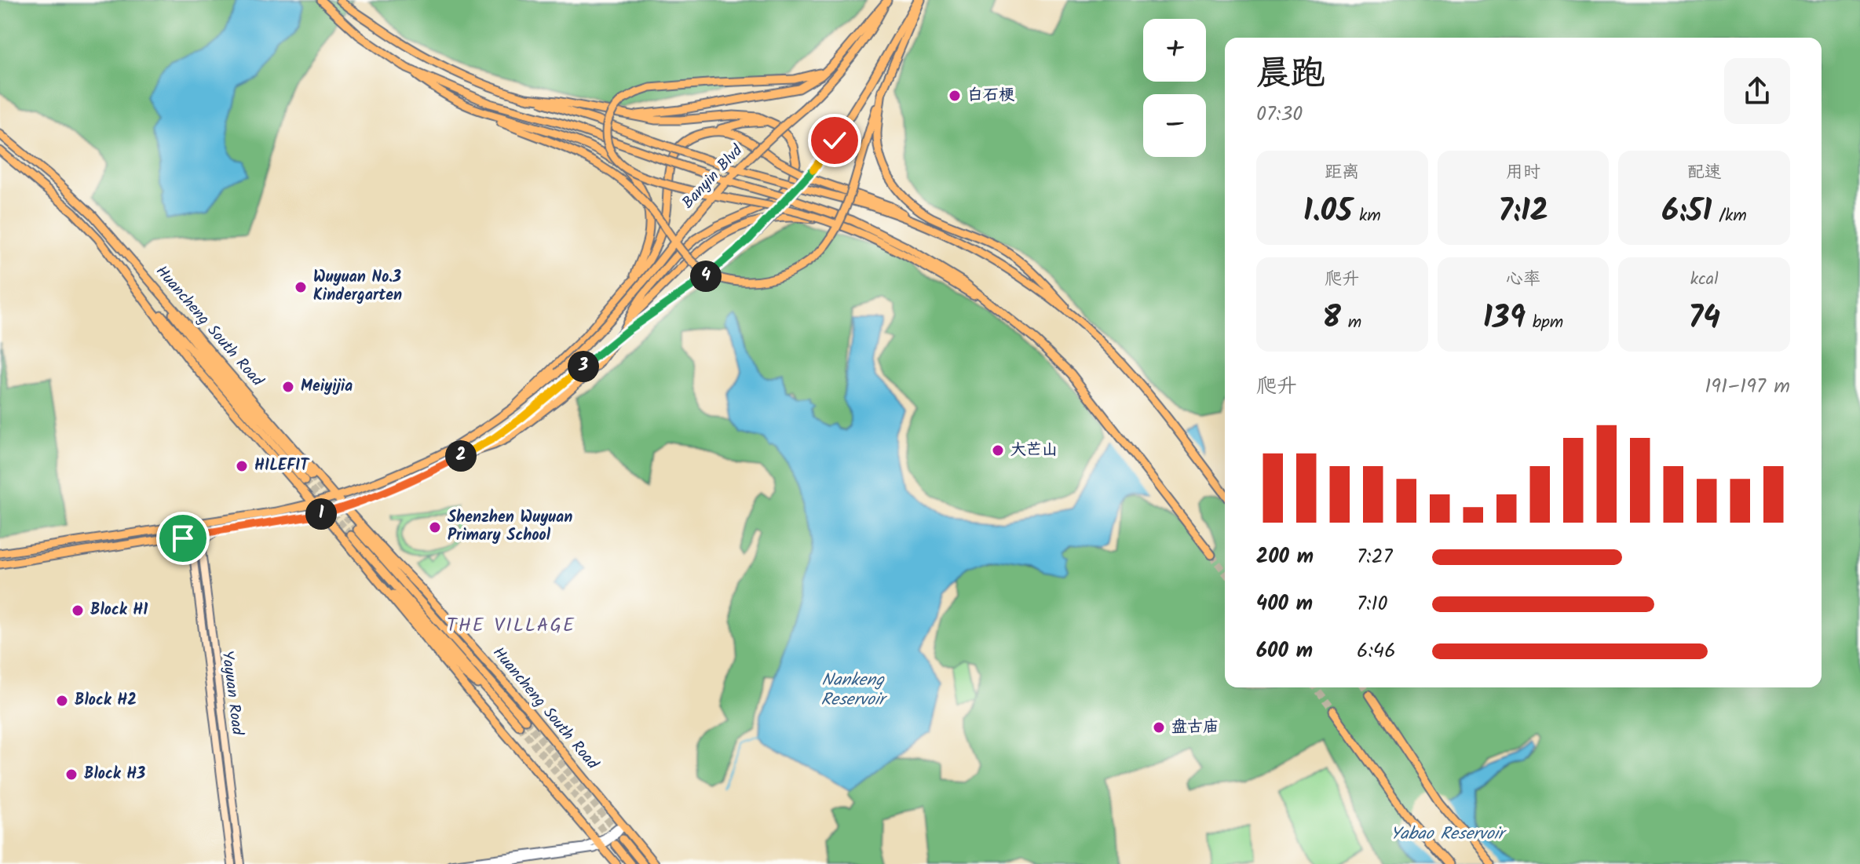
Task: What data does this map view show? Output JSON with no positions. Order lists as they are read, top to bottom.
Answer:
{
  "streets": {
    "main road": ["Banyin Blvd", "Huancheng South Road", "Yayuan Road"]
  },
  "districts": ["THE VILLAGE"],
  "water": ["Nankeng Reservoir", "Yabao Reservoir"],
  "places": [
    "白石梗",
    "Wuyuan No.3 Kindergarten",
    "Meiyijia",
    "大芒山",
    "HILEFIT",
    "Shenzhen Wuyuan Primary School",
    "Block H1",
    "Block H2",
    "盘古庙",
    "Block H3"
  ],
  "page": {
    "map_buttons": ["+", "−"],
    "heading": ["晨跑", "07:30"],
    "stats": [
      ["距离", "1.05 km"],
      ["用时", "7:12"],
      ["配速", "6:51 /km"],
      ["爬升", "8 m"],
      ["心率", "139 bpm"],
      ["kcal", "74"]
    ],
    "pins": [
      "4",
      "3",
      "2",
      "1"
    ],
    "chart": ["爬升", "191–197 m"],
    "list": [
      {
        "name": "200 m",
        "note": "7:27"
      },
      {
        "name": "400 m",
        "note": "7:10"
      },
      {
        "name": "600 m",
        "note": "6:46"
      }
    ]
  }
}
